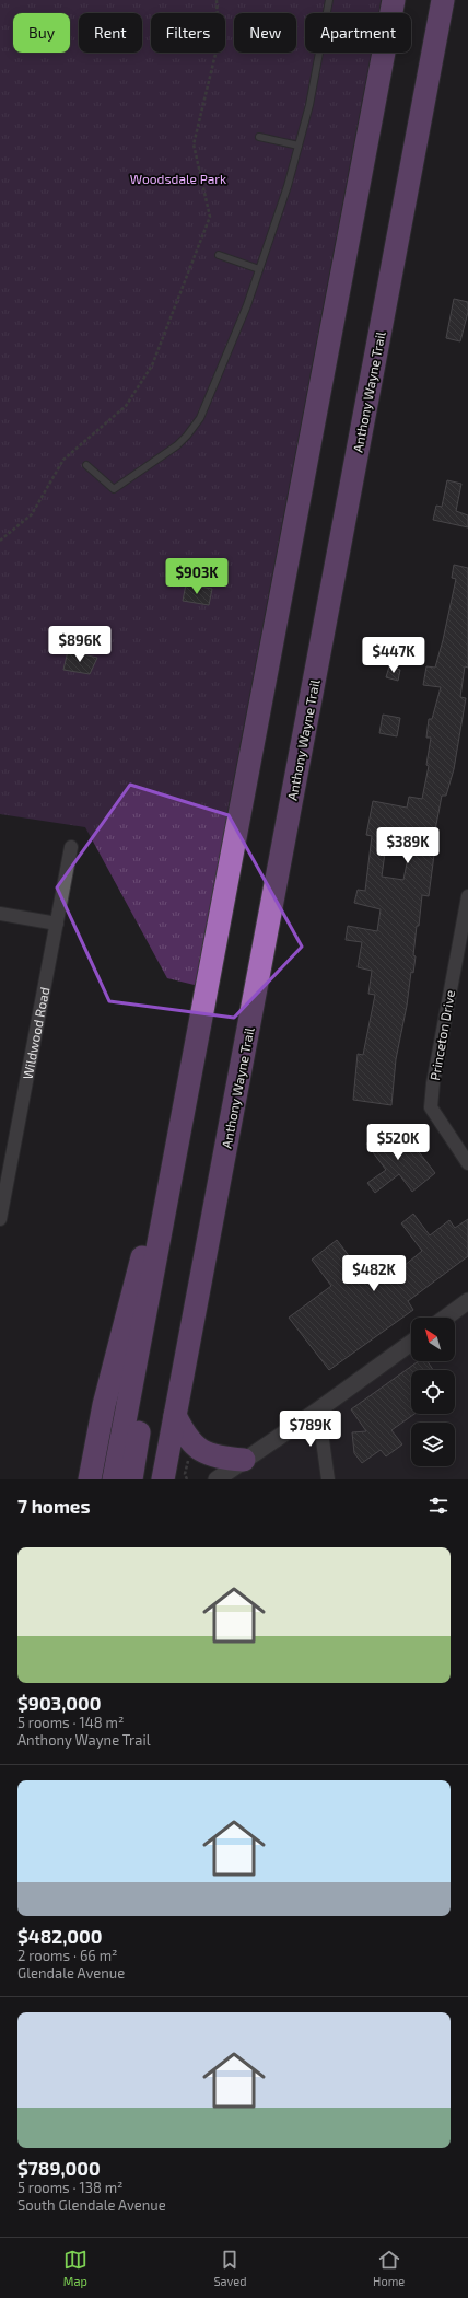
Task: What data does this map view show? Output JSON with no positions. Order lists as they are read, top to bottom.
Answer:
{
  "streets": {
    "highway": ["Anthony Wayne Trail"],
    "street": ["Wildwood Road", "Princeton Drive"]
  },
  "parks": ["Woodsdale Park"],
  "north": "top left",
  "page": {
    "chip": [
      "Buy",
      "Rent",
      "Filters",
      "New",
      "Apartment"
    ],
    "price": [
      "$903K",
      "$896K",
      "$447K",
      "$389K",
      "$520K",
      "$482K",
      "$789K"
    ],
    "heading": "7 homes",
    "list": [
      {
        "name": "$903,000",
        "note": "5 rooms · 148 m² · Anthony Wayne Trail"
      },
      {
        "name": "$482,000",
        "note": "2 rooms · 66 m² · Glendale Avenue"
      },
      {
        "name": "$789,000",
        "note": "5 rooms · 138 m² · South Glendale Avenue"
      }
    ],
    "tabs": ["Map", "Saved", "Home"]
  }
}
